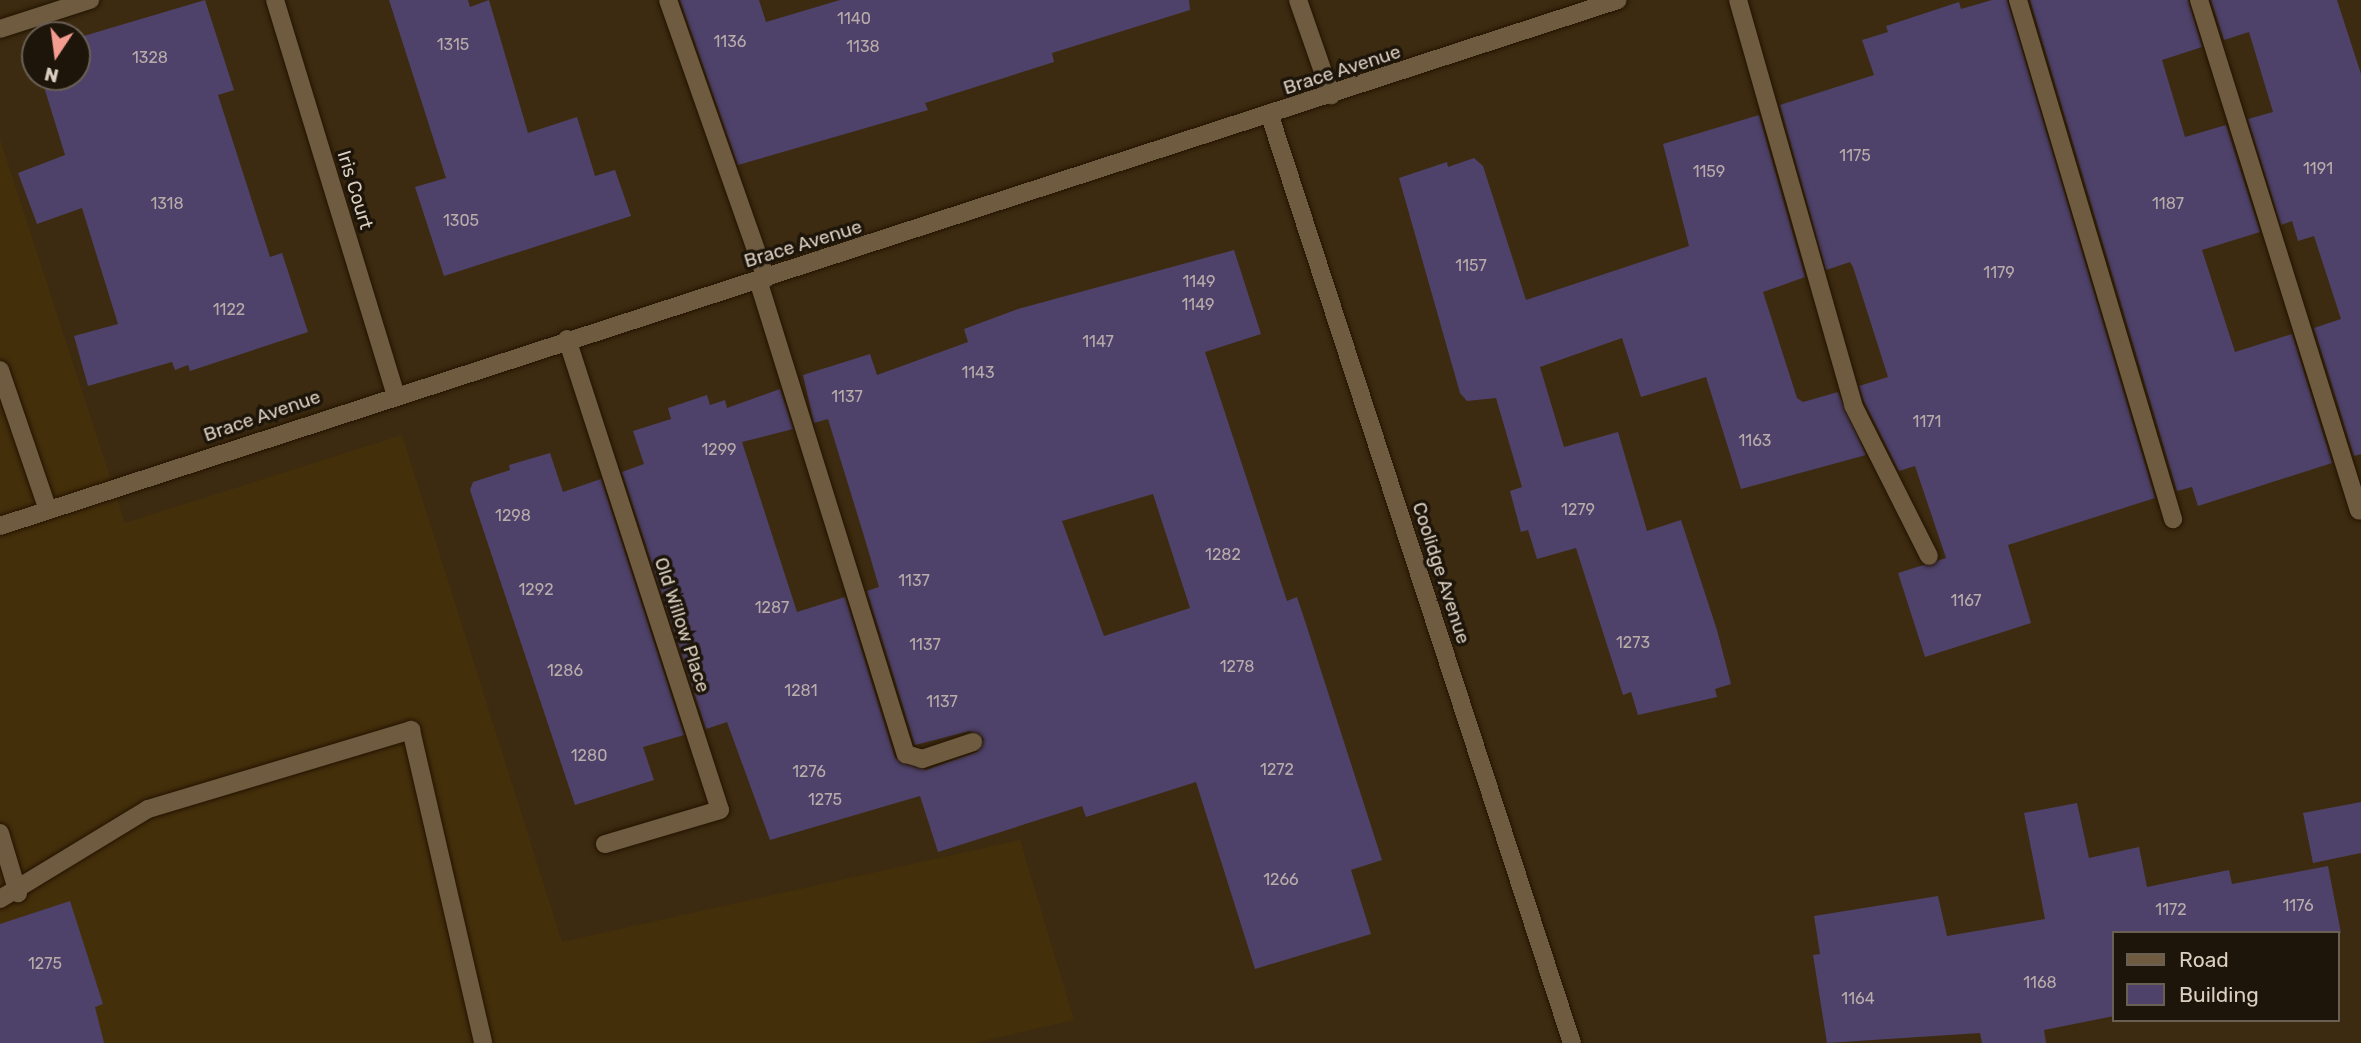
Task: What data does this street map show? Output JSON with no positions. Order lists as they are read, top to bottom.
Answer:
{
  "streets": {
    "street": [
      "Brace Avenue",
      "Iris Court",
      "Coolidge Avenue",
      "Old Willow Place"
    ]
  },
  "crossings": [
    ["Brace Avenue", "Iris Court"],
    ["Brace Avenue", "Coolidge Avenue"],
    ["Brace Avenue", "Old Willow Place"]
  ],
  "house_numbers": [
    "1140",
    "1136",
    "1315",
    "1138",
    "1328",
    "1175",
    "1191",
    "1159",
    "1318",
    "1187",
    "1305",
    "1157",
    "1179",
    "1149",
    "1149",
    "1122",
    "1147",
    "1143",
    "1137",
    "1171",
    "1163",
    "1299",
    "1279",
    "1298",
    "1282",
    "1137",
    "1292",
    "1167",
    "1287",
    "1273",
    "1137",
    "1278",
    "1286",
    "1281",
    "1137",
    "1280",
    "1272",
    "1276",
    "1275",
    "1266",
    "1176",
    "1172",
    "1275",
    "1168",
    "1164"
  ],
  "legend": ["Road", "Building"],
  "north": "bottom"
}
